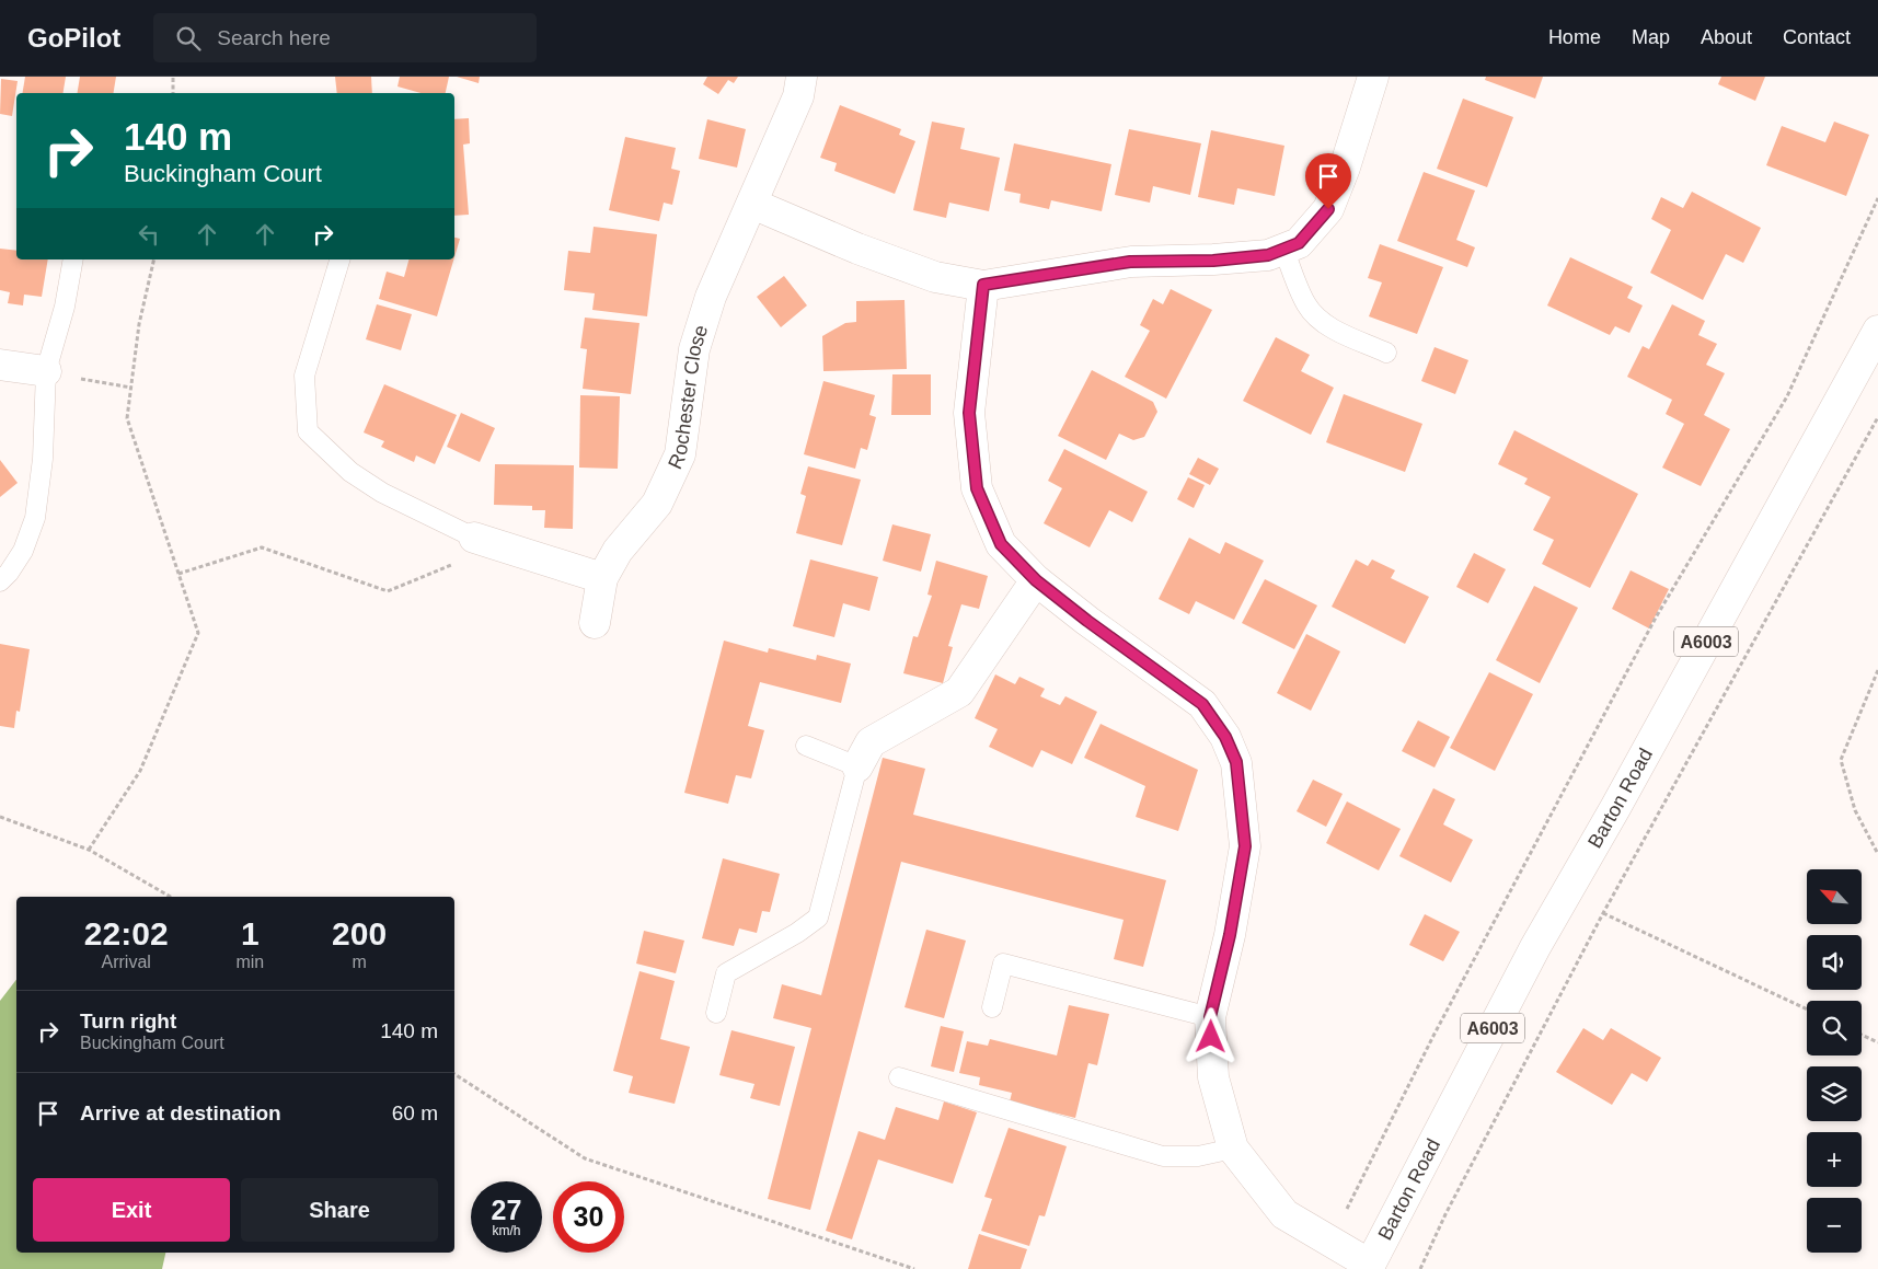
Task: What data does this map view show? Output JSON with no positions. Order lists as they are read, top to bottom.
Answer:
{
  "streets": {
    "street": ["Rochester Close", "A6003", "Barton Road"]
  },
  "north": "top left",
  "page": {
    "header": "GoPilot",
    "search": "Search here",
    "nav": [
      "Home",
      "Map",
      "About",
      "Contact"
    ],
    "turn": ["140 m", "Buckingham Court"],
    "map_buttons": ["+", "−"],
    "eta": [
      "22:02",
      "Arrival",
      "1",
      "min",
      "200",
      "m"
    ],
    "list": [
      {
        "name": "Turn right",
        "note": "Buckingham Court",
        "value": "140 m"
      },
      {
        "name": "Arrive at destination",
        "value": "60 m"
      }
    ],
    "buttons": ["Exit", "Share"],
    "speed": "27 km/h",
    "limit": "30"
  }
}
